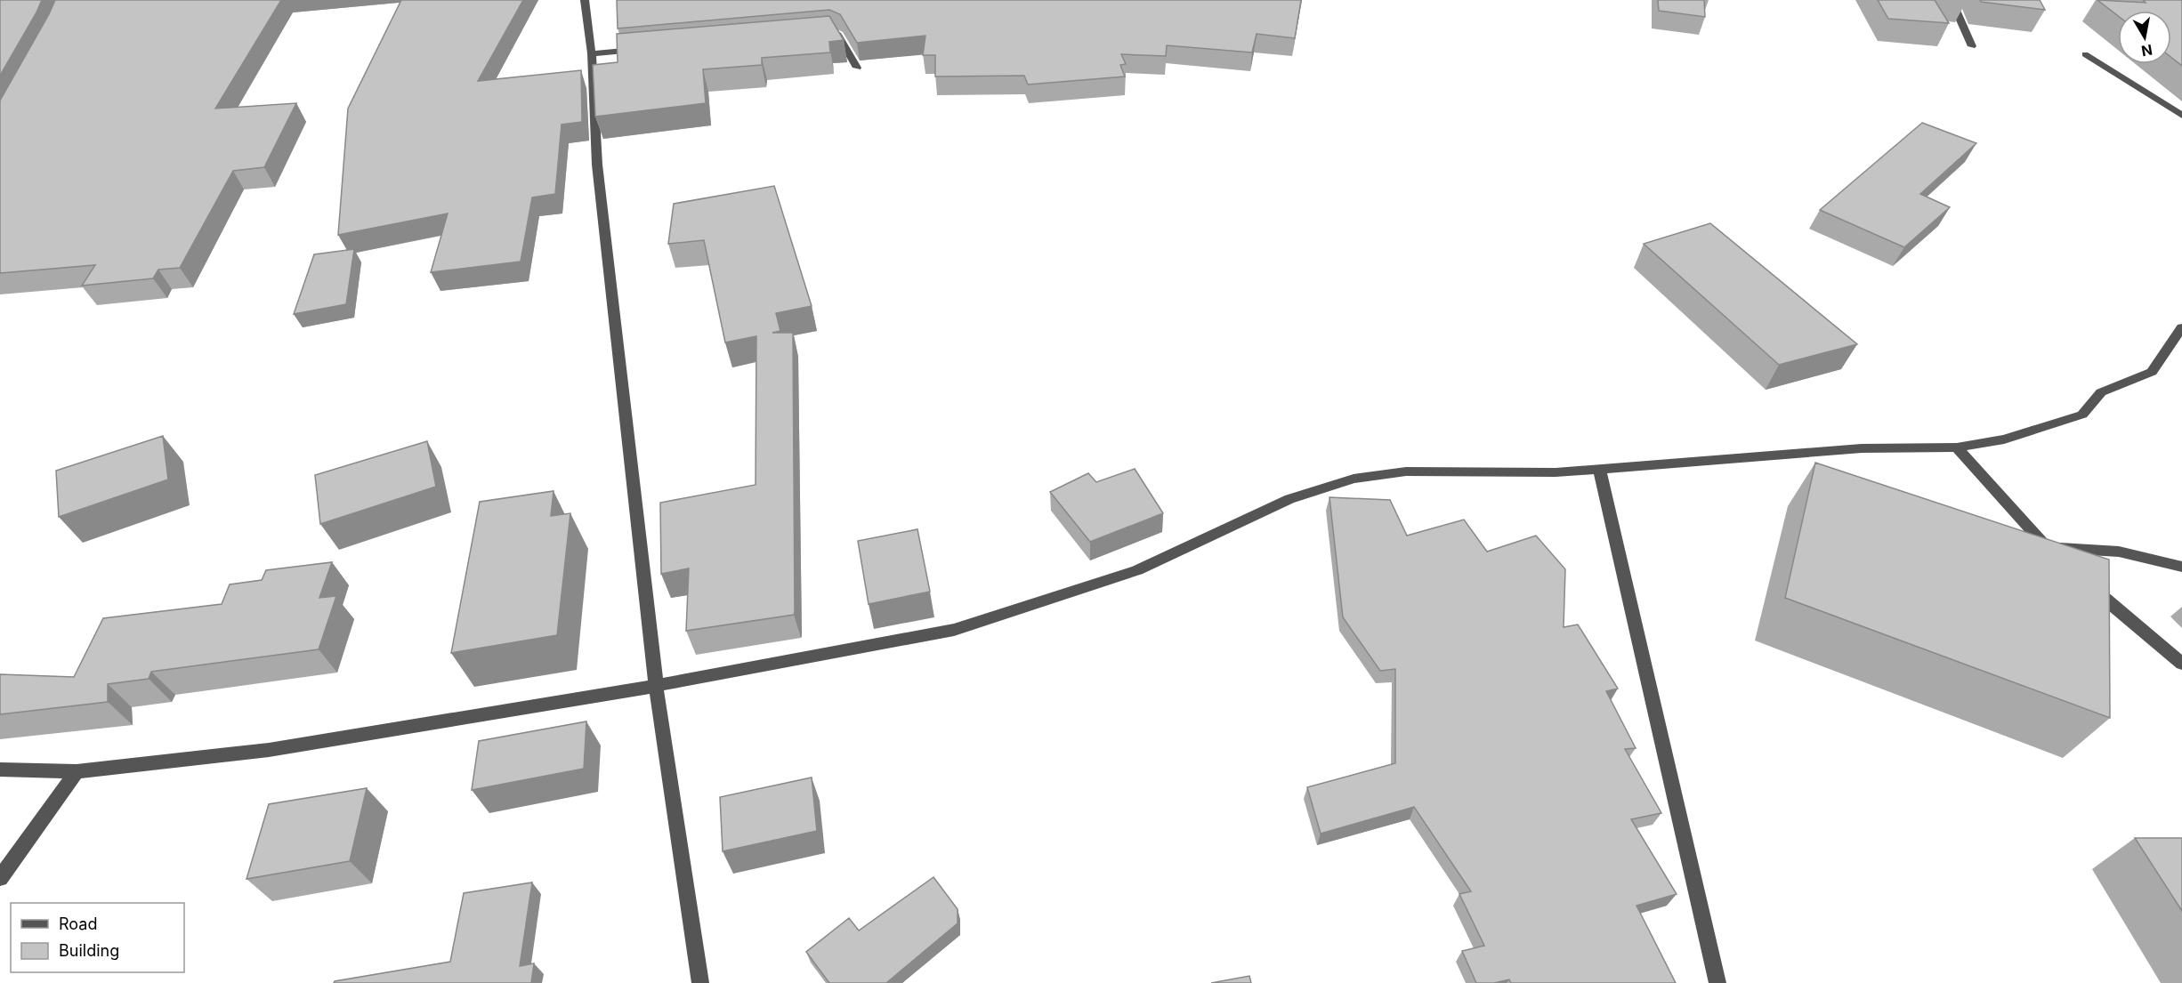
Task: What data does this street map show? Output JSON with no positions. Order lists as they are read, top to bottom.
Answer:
{
  "legend": ["Road", "Building"],
  "north": "bottom"
}
